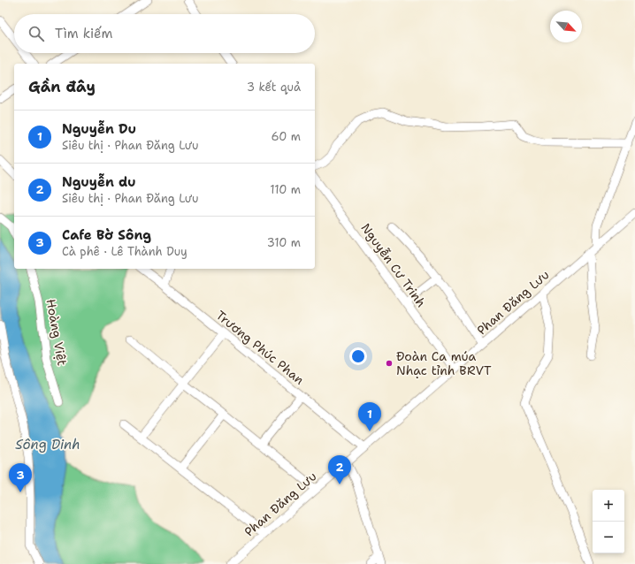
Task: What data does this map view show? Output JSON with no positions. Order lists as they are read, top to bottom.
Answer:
{
  "streets": {
    "street": [
      "Nguyễn Cư Trinh",
      "Phan Đăng Lưu",
      "Hoàng Việt",
      "Trương Phúc Phan"
    ]
  },
  "crossings": [
    ["Nguyễn Cư Trinh", "Phan Đăng Lưu"],
    ["Phan Đăng Lưu", "Trương Phúc Phan"]
  ],
  "water": ["Sông Dinh"],
  "places": ["Đoàn Ca múa Nhạc tỉnh BRVT"],
  "north": "bottom right",
  "page": {
    "search": "Tìm kiếm",
    "heading": ["Gần đây", "3 kết quả"],
    "list": [
      {
        "mark": "1",
        "name": "Nguyễn Du",
        "note": "Siêu thị · Phan Đăng Lưu",
        "value": "60 m"
      },
      {
        "mark": "2",
        "name": "Nguyễn du",
        "note": "Siêu thị · Phan Đăng Lưu",
        "value": "110 m"
      },
      {
        "mark": "3",
        "name": "Cafe Bờ Sông",
        "note": "Cà phê · Lê Thành Duy",
        "value": "310 m"
      }
    ],
    "pins": ["1", "2", "3"],
    "map_buttons": ["+", "−"]
  }
}
